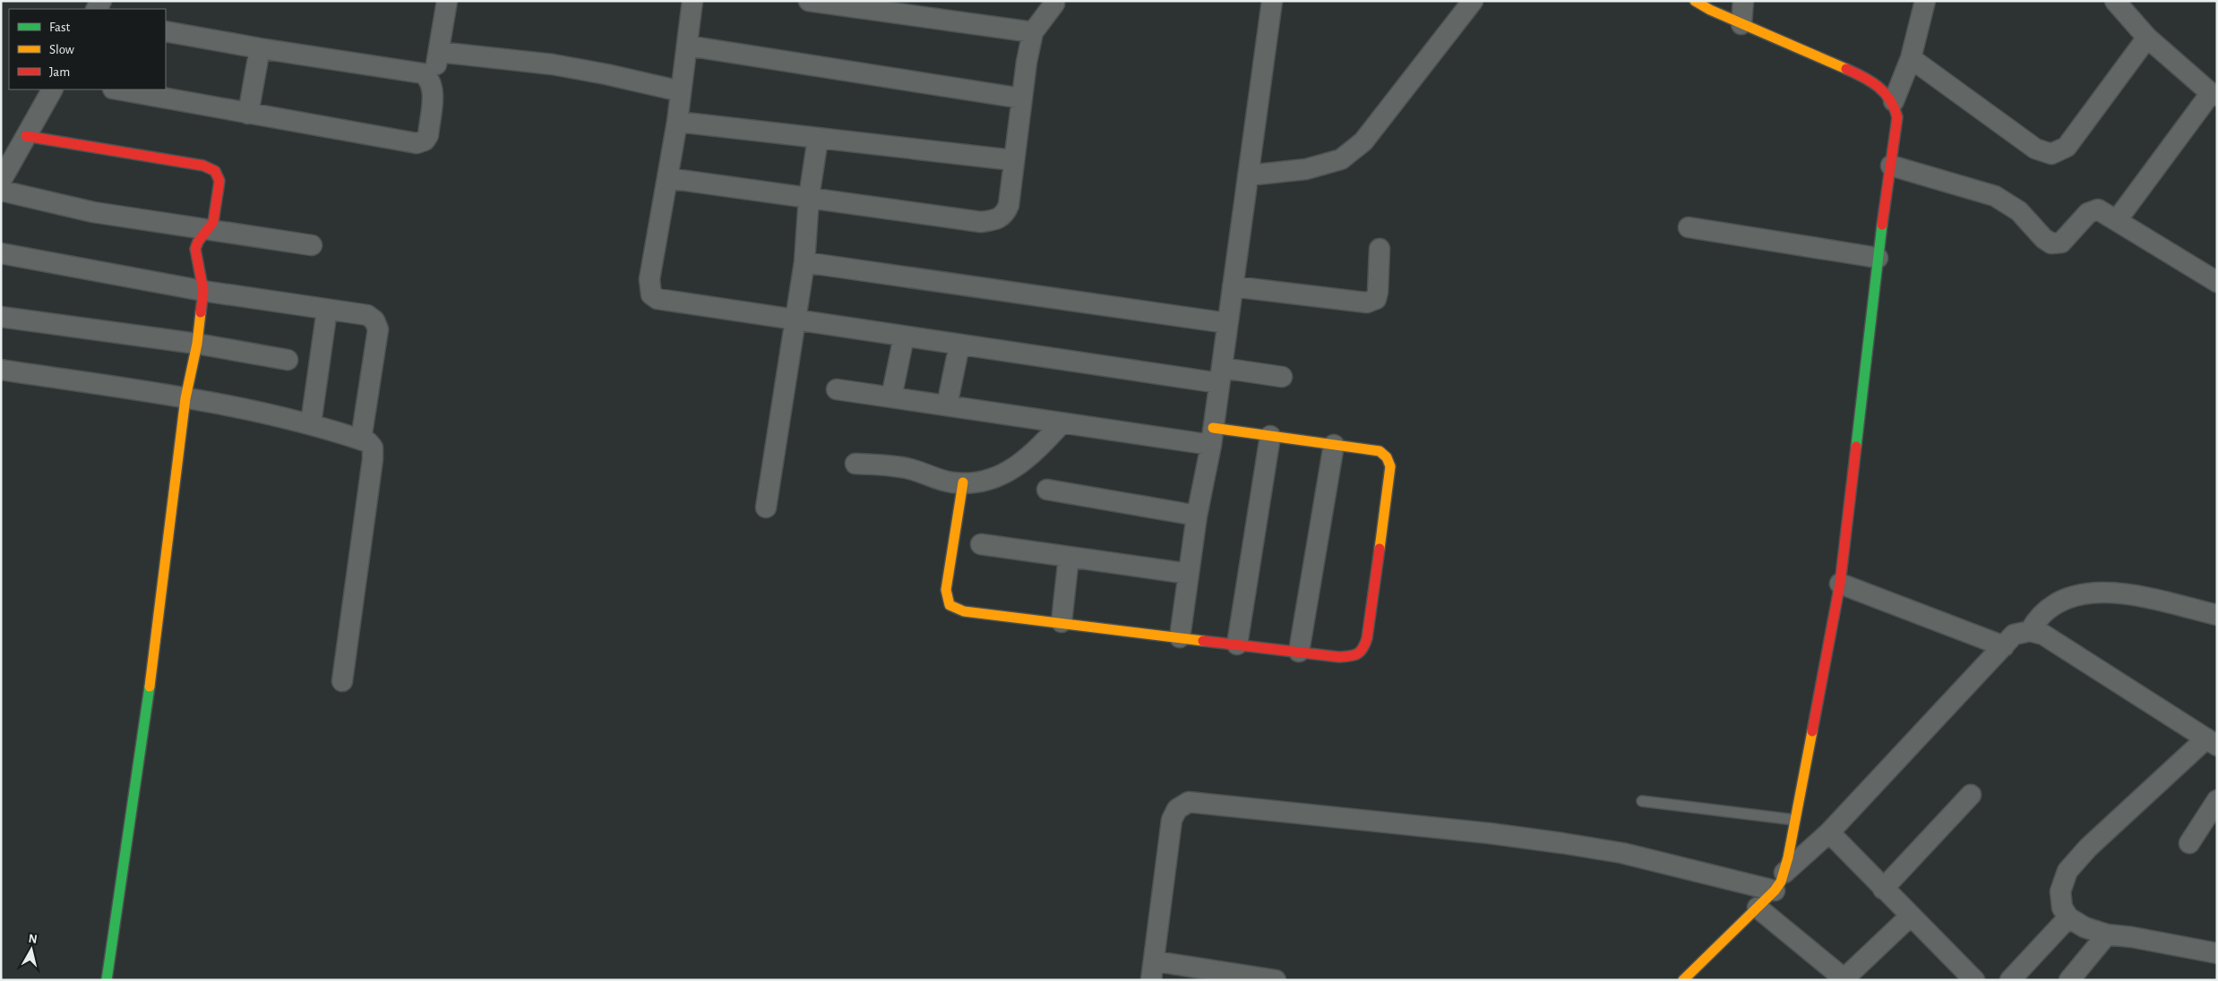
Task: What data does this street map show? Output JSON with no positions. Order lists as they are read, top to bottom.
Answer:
{
  "legend": ["Fast", "Slow", "Jam"],
  "north": "top"
}
